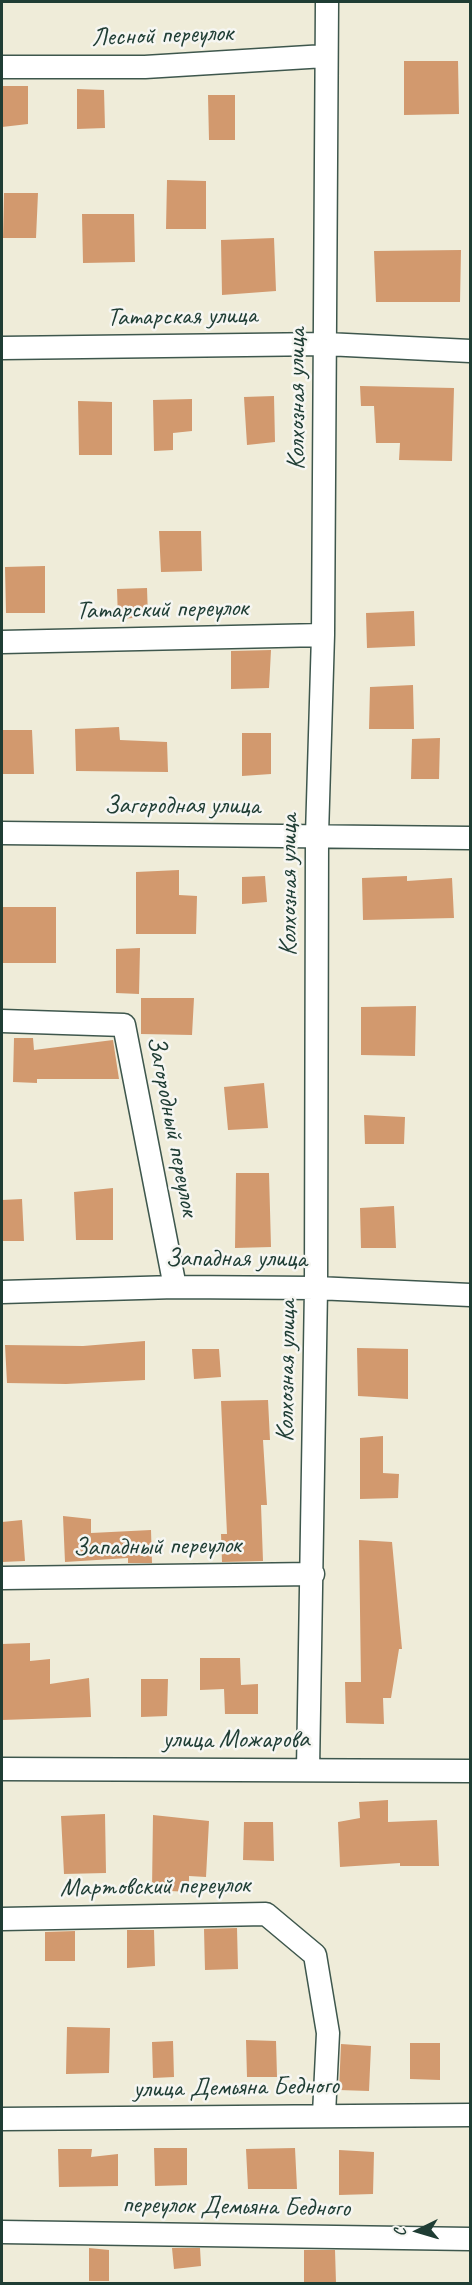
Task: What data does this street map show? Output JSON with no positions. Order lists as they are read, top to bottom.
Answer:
{
  "streets": {
    "street": [
      "Лесной переулок",
      "Татарская улица",
      "Колхозная улица",
      "Татарский переулок",
      "Загородная улица",
      "Загородный переулок",
      "Западная улица",
      "Западный переулок",
      "улица Можарова",
      "Мартовский переулок",
      "улица Демьяна Бедного",
      "переулок Демьяна Бедного"
    ]
  },
  "crossings": [
    ["Лесной переулок", "Колхозная улица"],
    ["Татарская улица", "Колхозная улица"],
    ["Колхозная улица", "Татарский переулок"],
    ["Колхозная улица", "Загородная улица"],
    ["Колхозная улица", "Западная улица"],
    ["Колхозная улица", "Западный переулок"],
    ["Колхозная улица", "улица Можарова"],
    ["Загородный переулок", "Западная улица"],
    ["Мартовский переулок", "улица Демьяна Бедного"]
  ],
  "north": "left"
}
